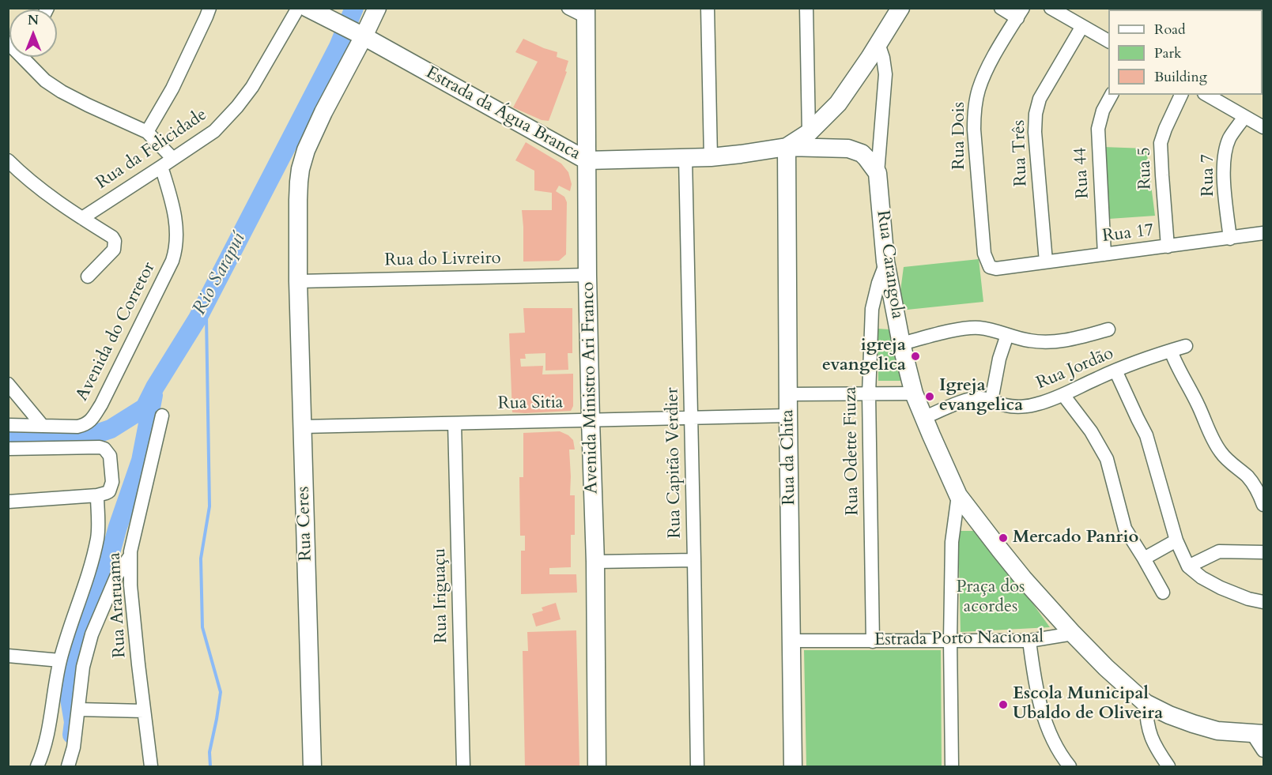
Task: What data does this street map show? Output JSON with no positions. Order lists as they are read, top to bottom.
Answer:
{
  "streets": {
    "street": [
      "Estrada da Água Branca",
      "Rua Dois",
      "Rua da Felicidade",
      "Rua Três",
      "Rua 5",
      "Rua 44",
      "Rua 7",
      "Rua 17",
      "Rua do Livreiro",
      "Rua Carangola",
      "Avenida do Corretor",
      "Rua Jordão",
      "Avenida Ministro Ari Franco",
      "Rua Sitia",
      "Rua Odette Fiuza",
      "Rua da Chita",
      "Rua Capitão Verdier",
      "Rua Ceres",
      "Rua Iriguaçu",
      "Rua Araruama",
      "Estrada Porto Nacional"
    ]
  },
  "crossings": [
    ["Estrada da Água Branca", "Avenida Ministro Ari Franco"],
    ["Estrada da Água Branca", "Rua da Chita"],
    ["Estrada da Água Branca", "Rua Capitão Verdier"],
    ["Estrada da Água Branca", "Rua Ceres"],
    ["Rua Dois", "Rua 17"],
    ["Rua da Felicidade", "Avenida do Corretor"],
    ["Rua Três", "Rua 17"],
    ["Rua 5", "Rua 17"],
    ["Rua 44", "Rua 17"],
    ["Rua 7", "Rua 17"],
    ["Rua do Livreiro", "Avenida Ministro Ari Franco"],
    ["Rua do Livreiro", "Rua Ceres"],
    ["Rua Carangola", "Rua Jordão"],
    ["Rua Carangola", "Rua Odette Fiuza"],
    ["Rua Carangola", "Estrada Porto Nacional"],
    ["Avenida Ministro Ari Franco", "Rua Sitia"],
    ["Rua Sitia", "Rua da Chita"],
    ["Rua Sitia", "Rua Capitão Verdier"],
    ["Rua Sitia", "Rua Ceres"],
    ["Rua Sitia", "Rua Iriguaçu"],
    ["Rua Odette Fiuza", "Estrada Porto Nacional"],
    ["Rua da Chita", "Estrada Porto Nacional"]
  ],
  "water": ["Rio Sarapuí"],
  "parks": ["Praça dos acordes"],
  "places": [
    "igreja evangelica",
    "Igreja evangelica",
    "Mercado Panrio",
    "Escola Municipal Ubaldo de Oliveira"
  ],
  "legend": ["Road", "Park", "Building"],
  "north": "top"
}
